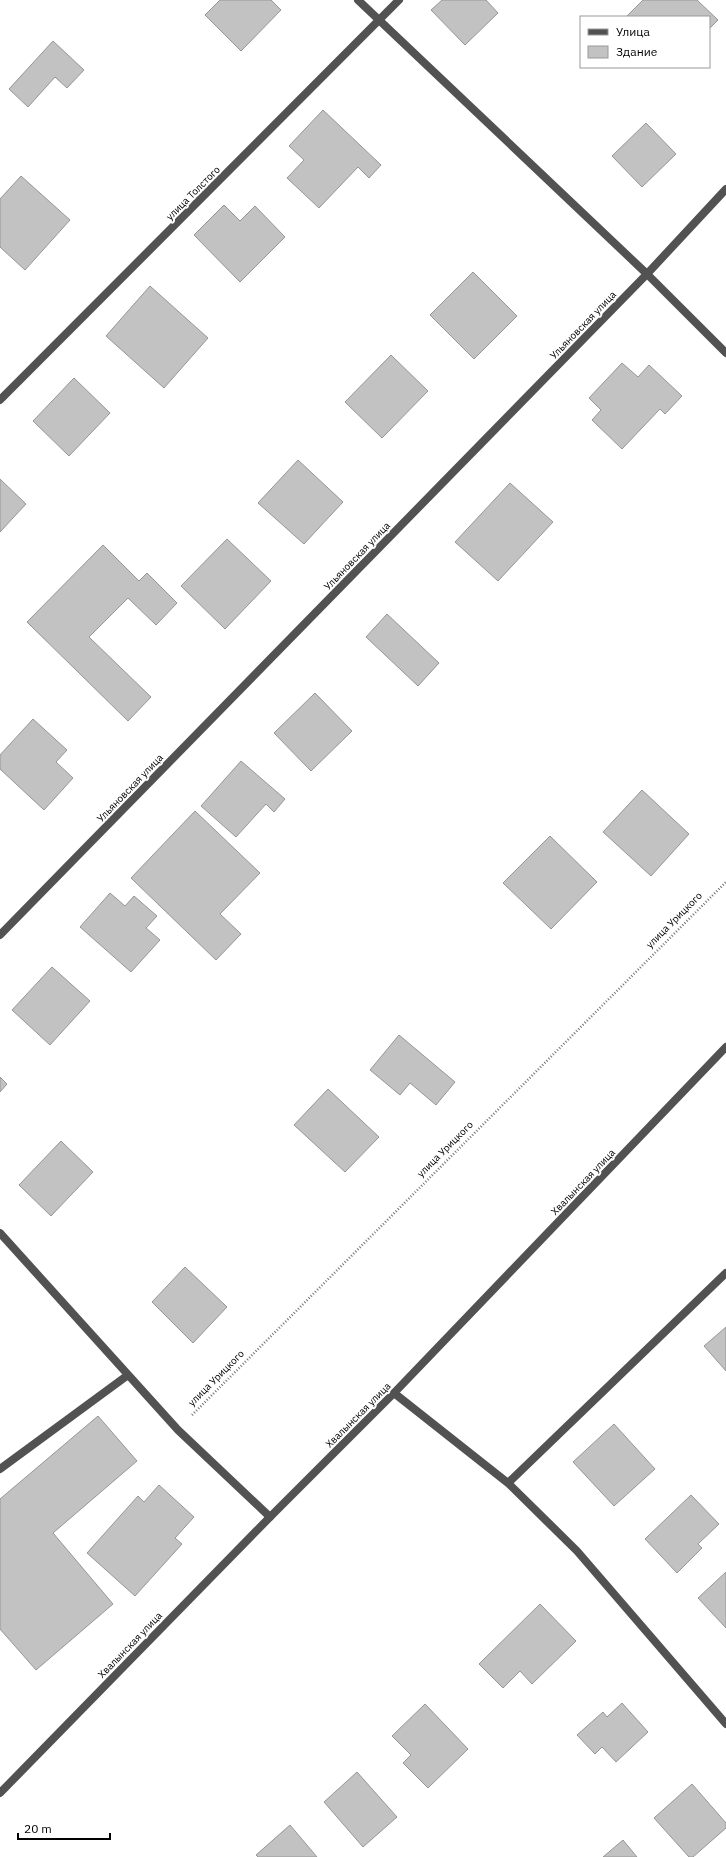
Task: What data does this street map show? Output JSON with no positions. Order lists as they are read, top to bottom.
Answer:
{
  "streets": {
    "street": ["улица Толстого", "Ульяновская улица", "Хвалынская улица"],
    "path": ["улица Урицкого"]
  },
  "legend": ["Улица", "Здание"],
  "scale_bar": "20 m"
}
